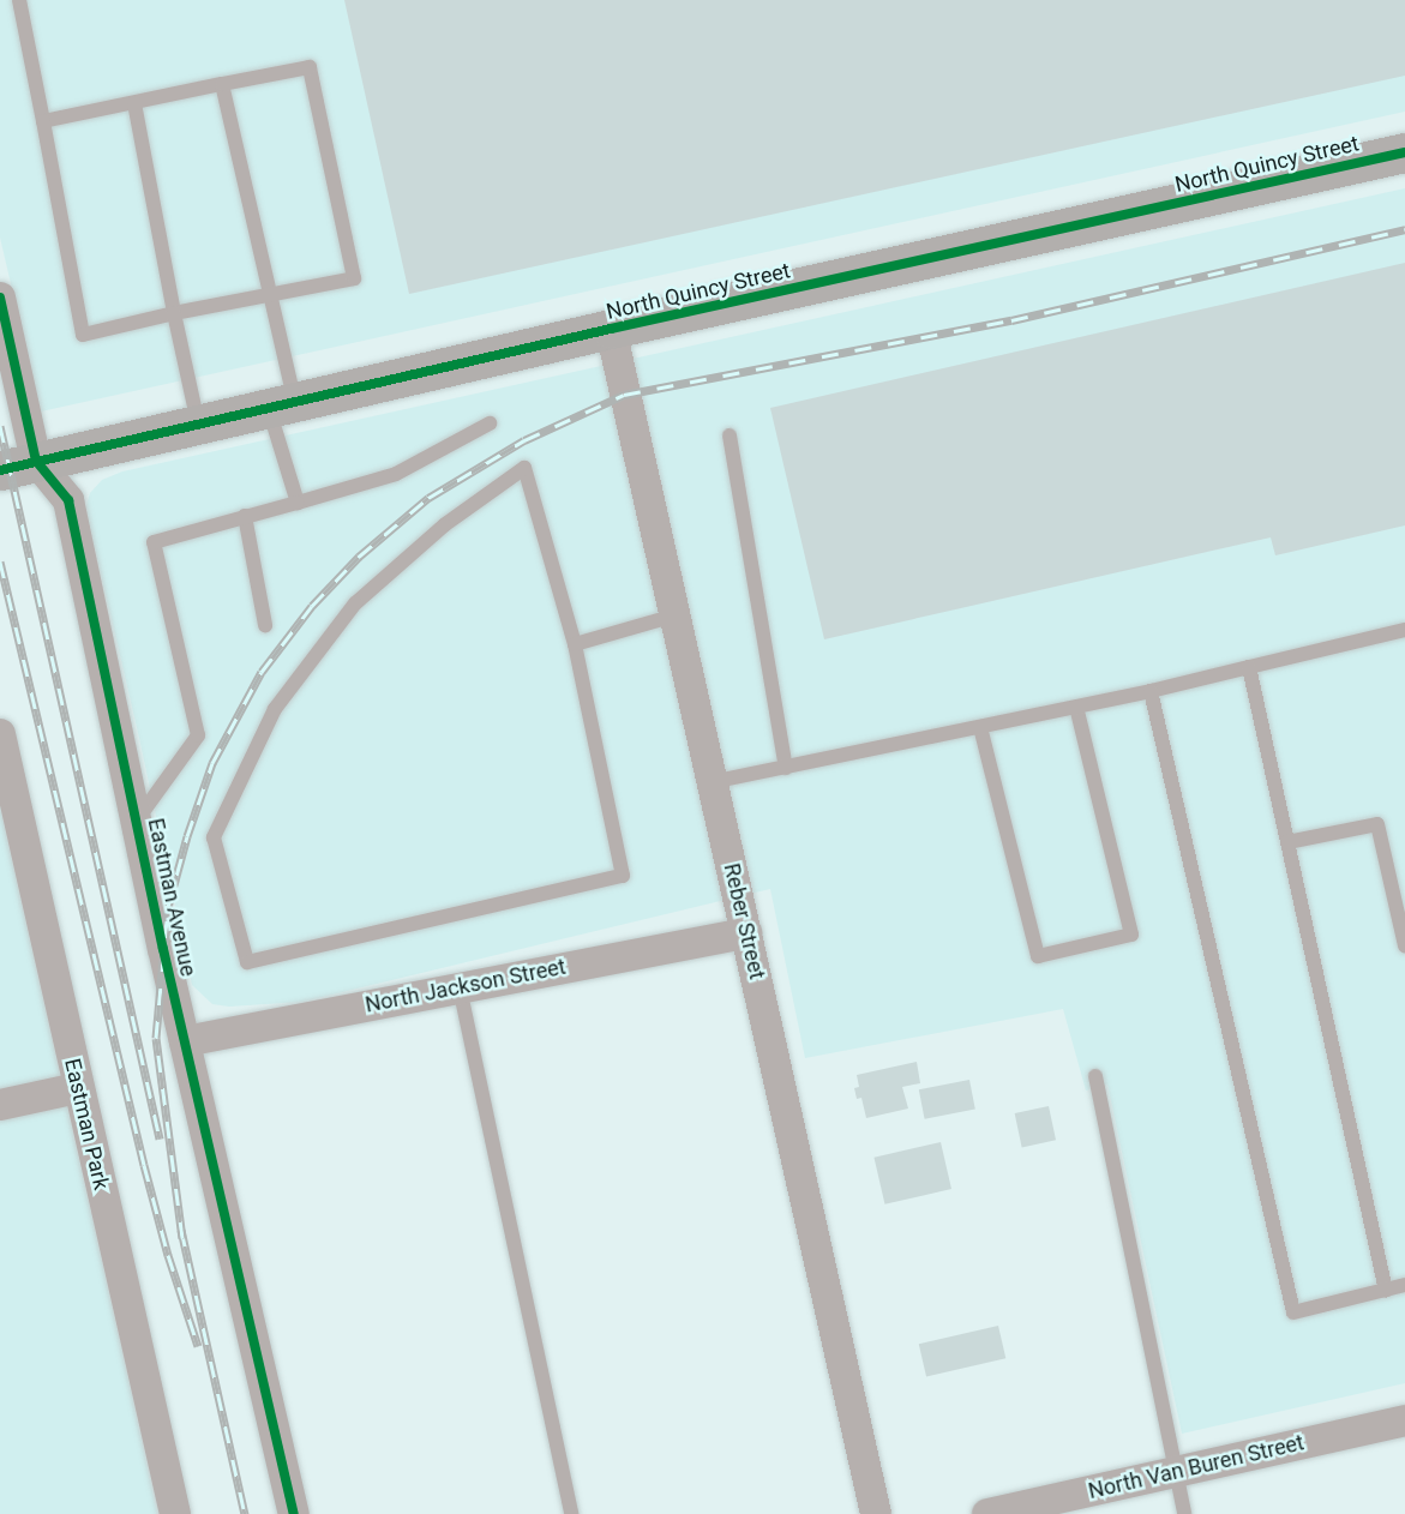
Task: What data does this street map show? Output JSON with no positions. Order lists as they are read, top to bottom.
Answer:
{
  "streets": {
    "street": [
      "North Quincy Street",
      "Eastman Avenue",
      "Reber Street",
      "North Jackson Street",
      "Eastman Park",
      "North Van Buren Street"
    ]
  },
  "crossings": [
    ["North Quincy Street", "Eastman Avenue"],
    ["North Quincy Street", "Reber Street"],
    ["Eastman Avenue", "North Jackson Street"],
    ["Reber Street", "North Jackson Street"]
  ]
}
